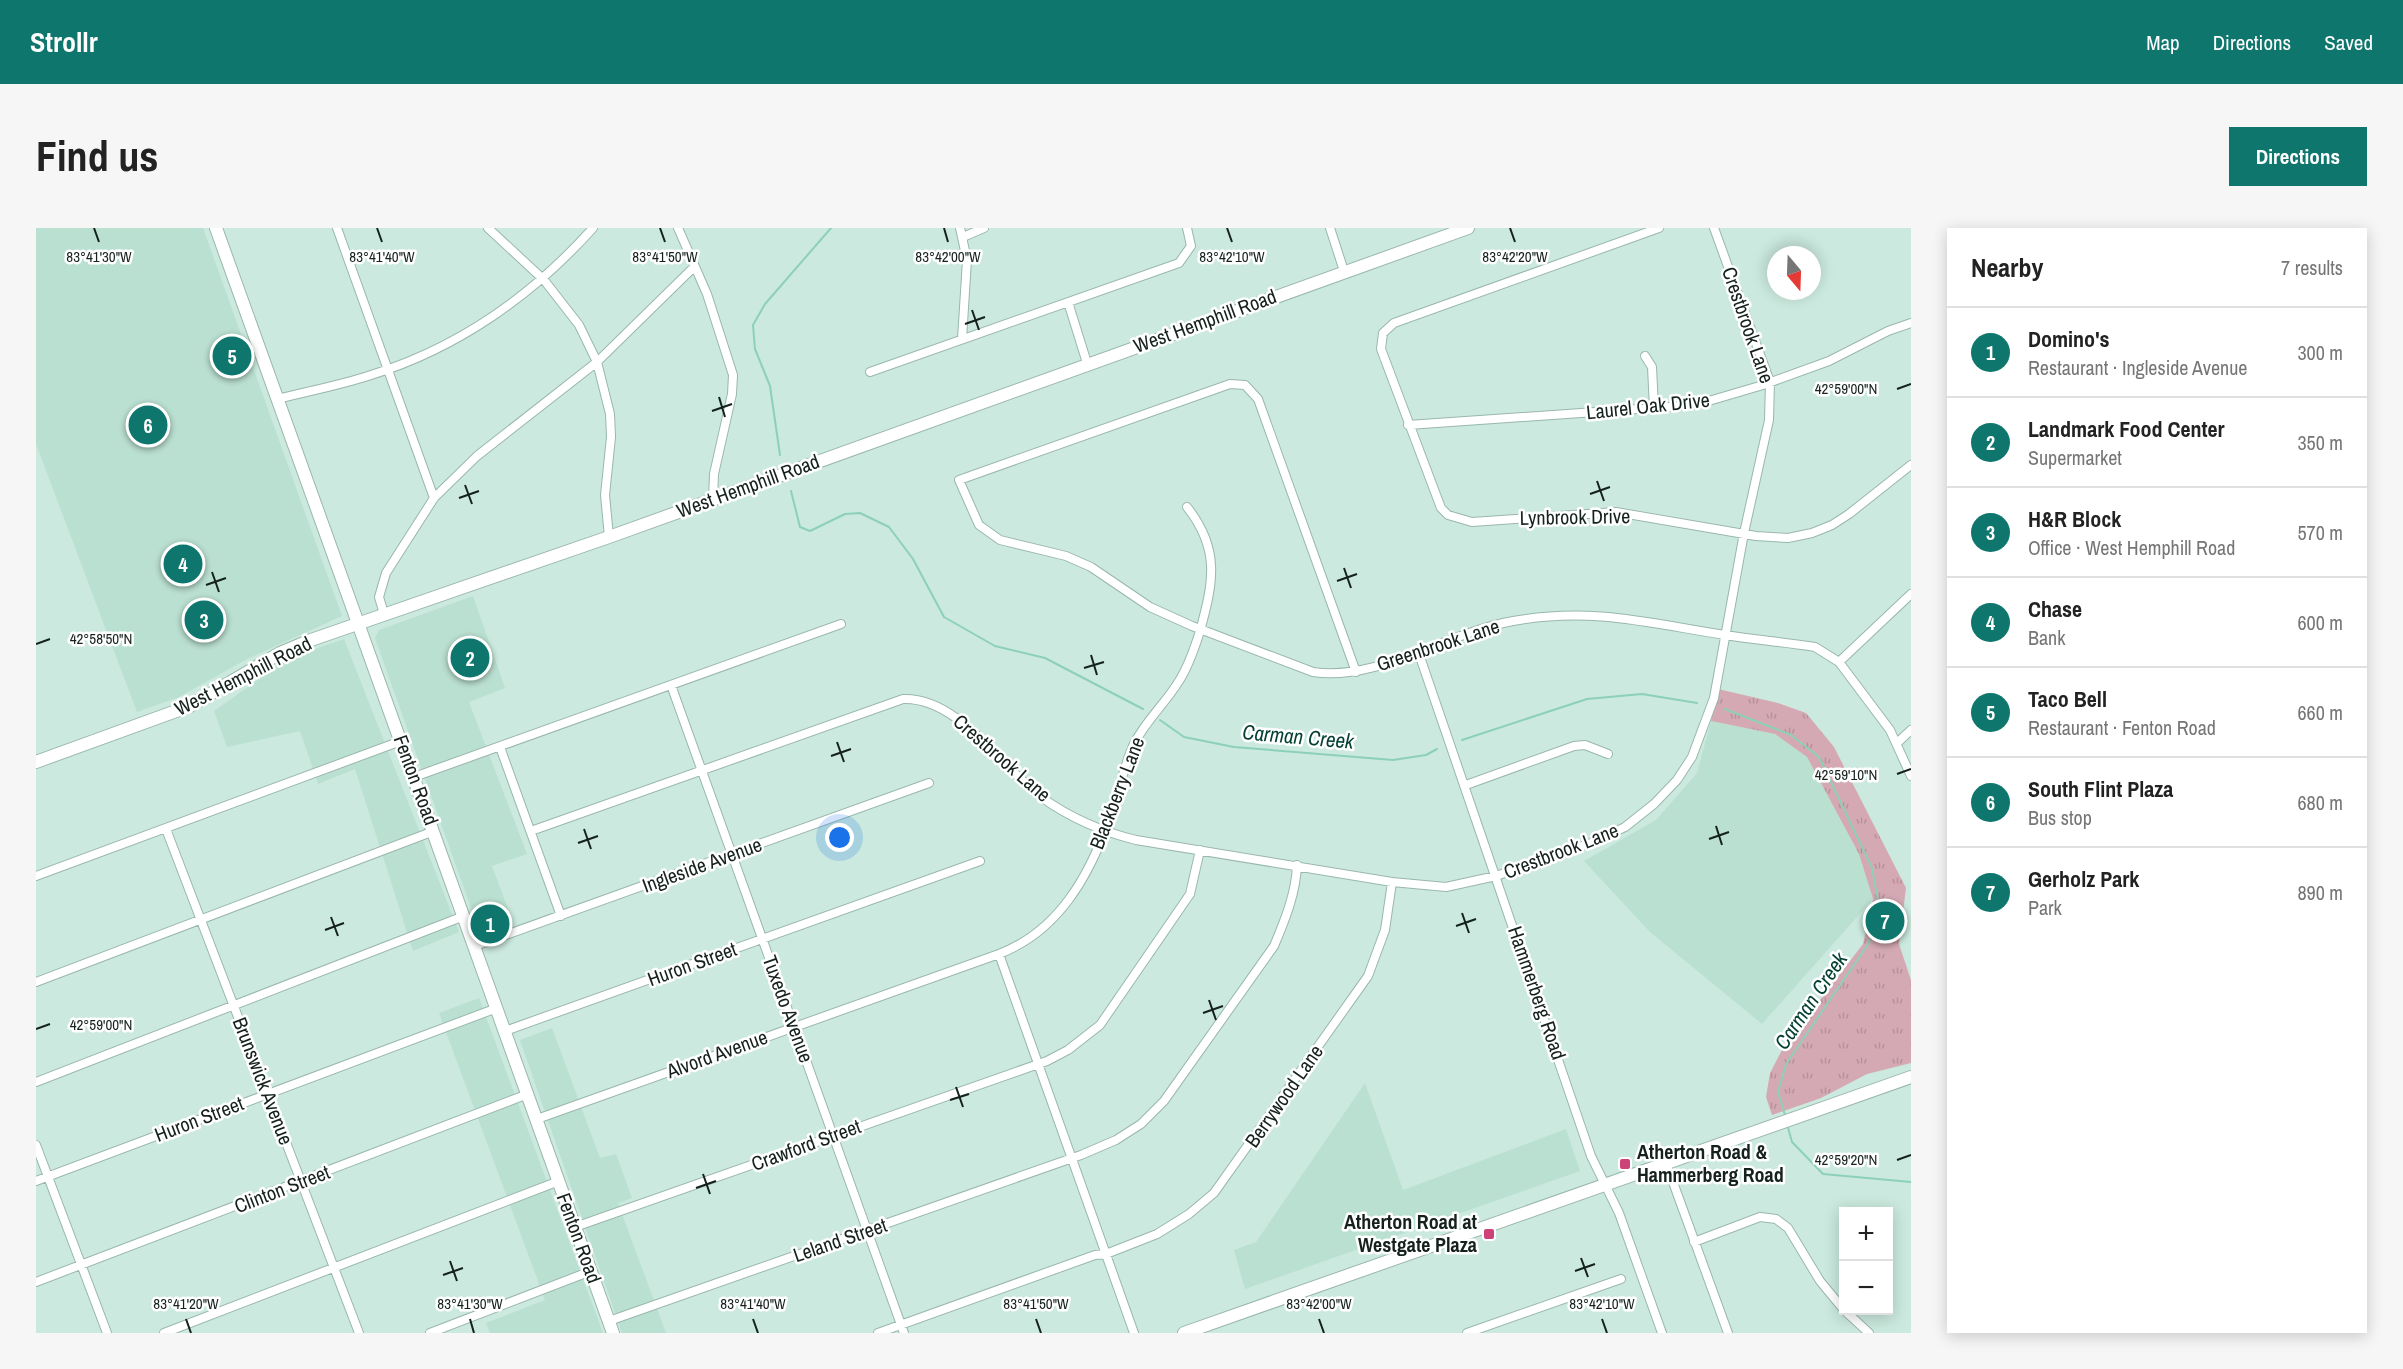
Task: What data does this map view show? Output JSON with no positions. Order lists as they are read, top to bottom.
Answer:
{
  "streets": {
    "street": [
      "West Hemphill Road",
      "Crestbrook Lane",
      "Laurel Oak Drive",
      "Lynbrook Drive",
      "Greenbrook Lane",
      "Fenton Road",
      "Blackberry Lane",
      "Ingleside Avenue",
      "Huron Street",
      "Hammerberg Road",
      "Tuxedo Avenue",
      "Alvord Avenue",
      "Brunswick Avenue",
      "Berrywood Lane",
      "Crawford Street",
      "Clinton Street",
      "Leland Street"
    ]
  },
  "crossings": [
    ["West Hemphill Road", "Fenton Road"],
    ["Crestbrook Lane", "Laurel Oak Drive"],
    ["Crestbrook Lane", "Lynbrook Drive"],
    ["Crestbrook Lane", "Greenbrook Lane"],
    ["Crestbrook Lane", "Blackberry Lane"],
    ["Crestbrook Lane", "Hammerberg Road"],
    ["Crestbrook Lane", "Tuxedo Avenue"],
    ["Crestbrook Lane", "Berrywood Lane"],
    ["Crestbrook Lane", "Crawford Street"],
    ["Crestbrook Lane", "Leland Street"],
    ["Laurel Oak Drive", "Lynbrook Drive"],
    ["Greenbrook Lane", "Blackberry Lane"],
    ["Greenbrook Lane", "Hammerberg Road"],
    ["Fenton Road", "Ingleside Avenue"],
    ["Fenton Road", "Huron Street"],
    ["Fenton Road", "Alvord Avenue"],
    ["Fenton Road", "Crawford Street"],
    ["Fenton Road", "Clinton Street"],
    ["Fenton Road", "Leland Street"],
    ["Blackberry Lane", "Alvord Avenue"],
    ["Ingleside Avenue", "Tuxedo Avenue"],
    ["Huron Street", "Tuxedo Avenue"],
    ["Huron Street", "Brunswick Avenue"],
    ["Tuxedo Avenue", "Alvord Avenue"],
    ["Tuxedo Avenue", "Berrywood Lane"],
    ["Tuxedo Avenue", "Crawford Street"],
    ["Tuxedo Avenue", "Leland Street"],
    ["Brunswick Avenue", "Clinton Street"]
  ],
  "water": ["Carman Creek"],
  "places": {
    "transit": ["Atherton Road & Hammerberg Road", "Atherton Road at Westgate Plaza"]
  },
  "north": "bottom",
  "page": {
    "header": "Strollr",
    "nav": ["Map", "Directions", "Saved"],
    "buttons": "Directions",
    "title": "Find us",
    "heading": ["Nearby", "7 results"],
    "list": [
      {
        "mark": "1",
        "name": "Domino's",
        "note": "Restaurant · Ingleside Avenue",
        "value": "300 m"
      },
      {
        "mark": "2",
        "name": "Landmark Food Center",
        "note": "Supermarket",
        "value": "350 m"
      },
      {
        "mark": "3",
        "name": "H&R Block",
        "note": "Office · West Hemphill Road",
        "value": "570 m"
      },
      {
        "mark": "4",
        "name": "Chase",
        "note": "Bank",
        "value": "600 m"
      },
      {
        "mark": "5",
        "name": "Taco Bell",
        "note": "Restaurant · Fenton Road",
        "value": "660 m"
      },
      {
        "mark": "6",
        "name": "South Flint Plaza",
        "note": "Bus stop",
        "value": "680 m"
      },
      {
        "mark": "7",
        "name": "Gerholz Park",
        "note": "Park",
        "value": "890 m"
      }
    ],
    "pins": [
      "5",
      "6",
      "4",
      "3",
      "2",
      "7",
      "1"
    ],
    "map_buttons": ["+", "−"]
  },
  "coordinates": [
    "83°41'30\"W",
    "83°41'50\"W",
    "83°42'20\"W",
    "83°41'40\"W",
    "83°42'00\"W",
    "83°42'10\"W",
    "42°59'00\"N",
    "42°58'50\"N",
    "42°59'10\"N",
    "42°59'20\"N",
    "83°41'20\"W"
  ]
}
